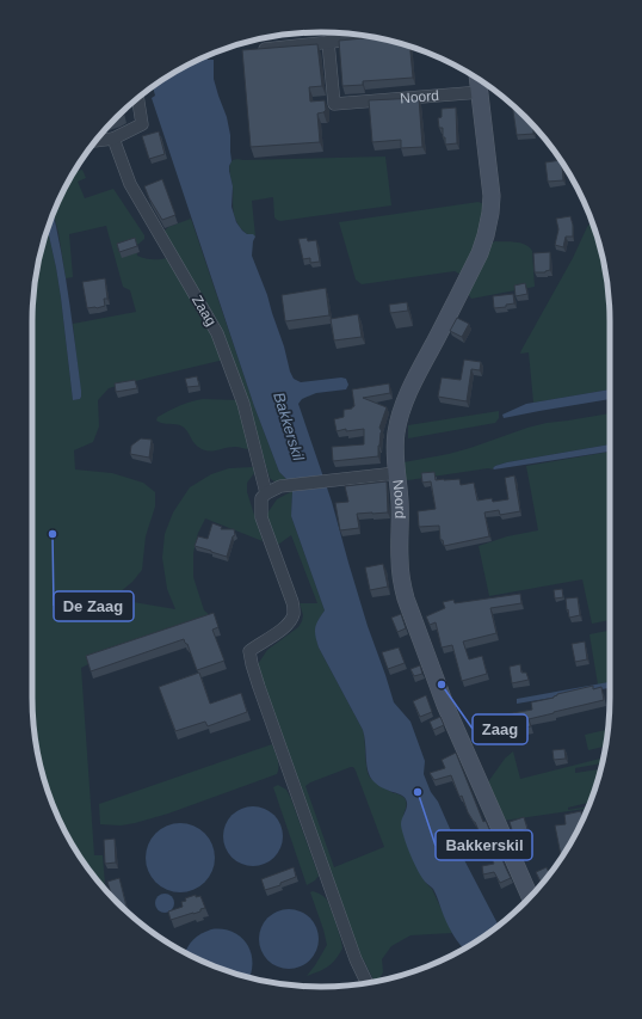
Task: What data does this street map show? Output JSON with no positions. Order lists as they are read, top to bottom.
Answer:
{
  "streets": {
    "street": ["Noord", "Zaag"]
  },
  "water": ["Bakkerskil"],
  "places": ["De Zaag", "Zaag", "Bakkerskil"]
}
